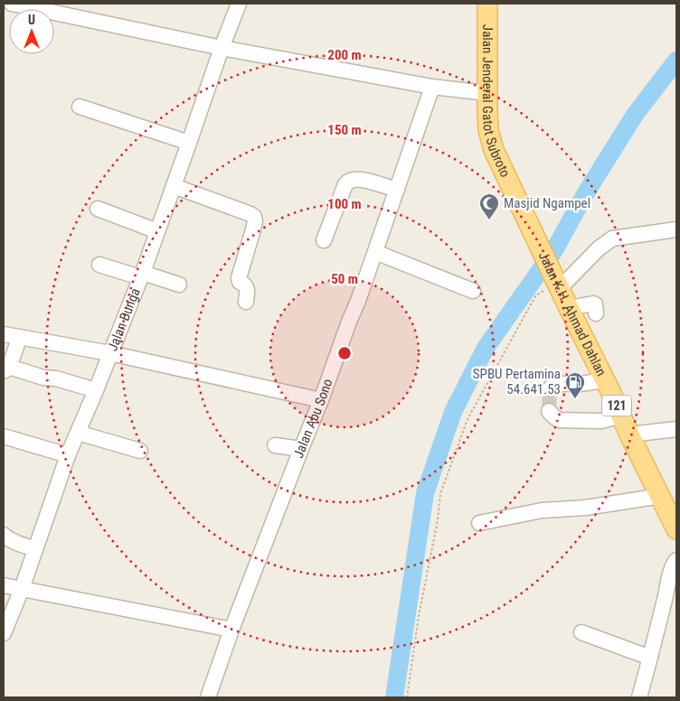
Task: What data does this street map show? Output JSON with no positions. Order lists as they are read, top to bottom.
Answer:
{
  "streets": {
    "main road": ["Jalan Jenderal Gatot Subroto", "Jalan K.H. Ahmad Dahlan", "121"],
    "street": ["Jalan Bunga", "Jalan Abu Sono"]
  },
  "crossings": [
    ["Jalan Jenderal Gatot Subroto", "Jalan K.H. Ahmad Dahlan"]
  ],
  "places": {
    "mosque": ["Masjid Ngampel"],
    "fuel station": ["SPBU Pertamina 54.641.53"]
  },
  "north": "top",
  "rings": [
    "200 m",
    "150 m",
    "100 m",
    "50 m"
  ]
}
